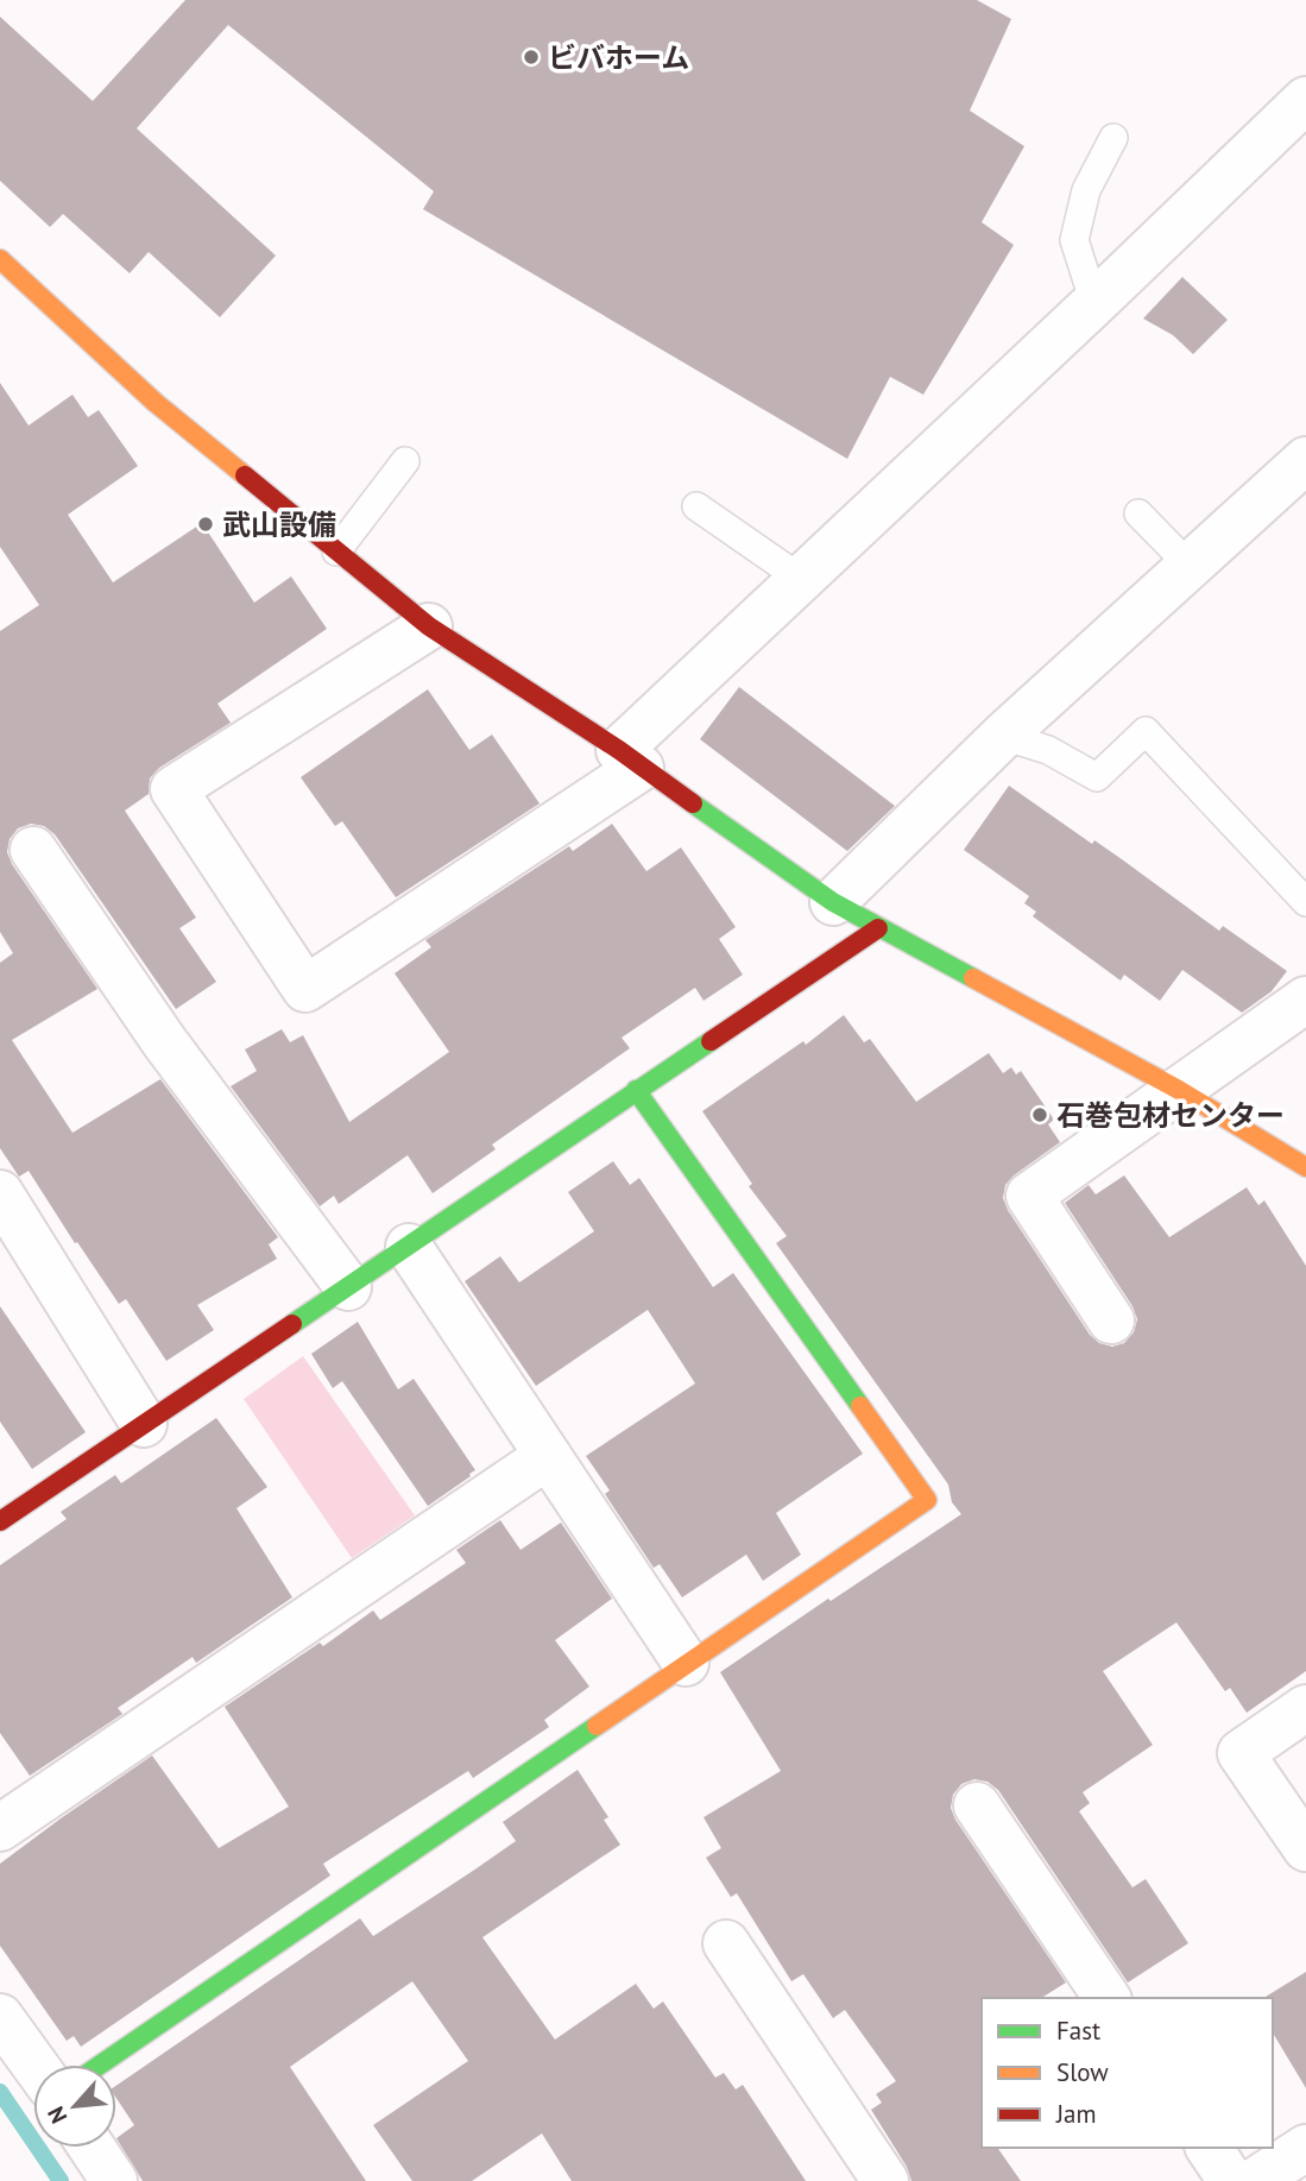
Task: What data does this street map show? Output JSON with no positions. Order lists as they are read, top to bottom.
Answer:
{
  "places": ["ビバホーム", "武山設備", "石巻包材センター"],
  "legend": ["Fast", "Slow", "Jam"],
  "north": "bottom left"
}
